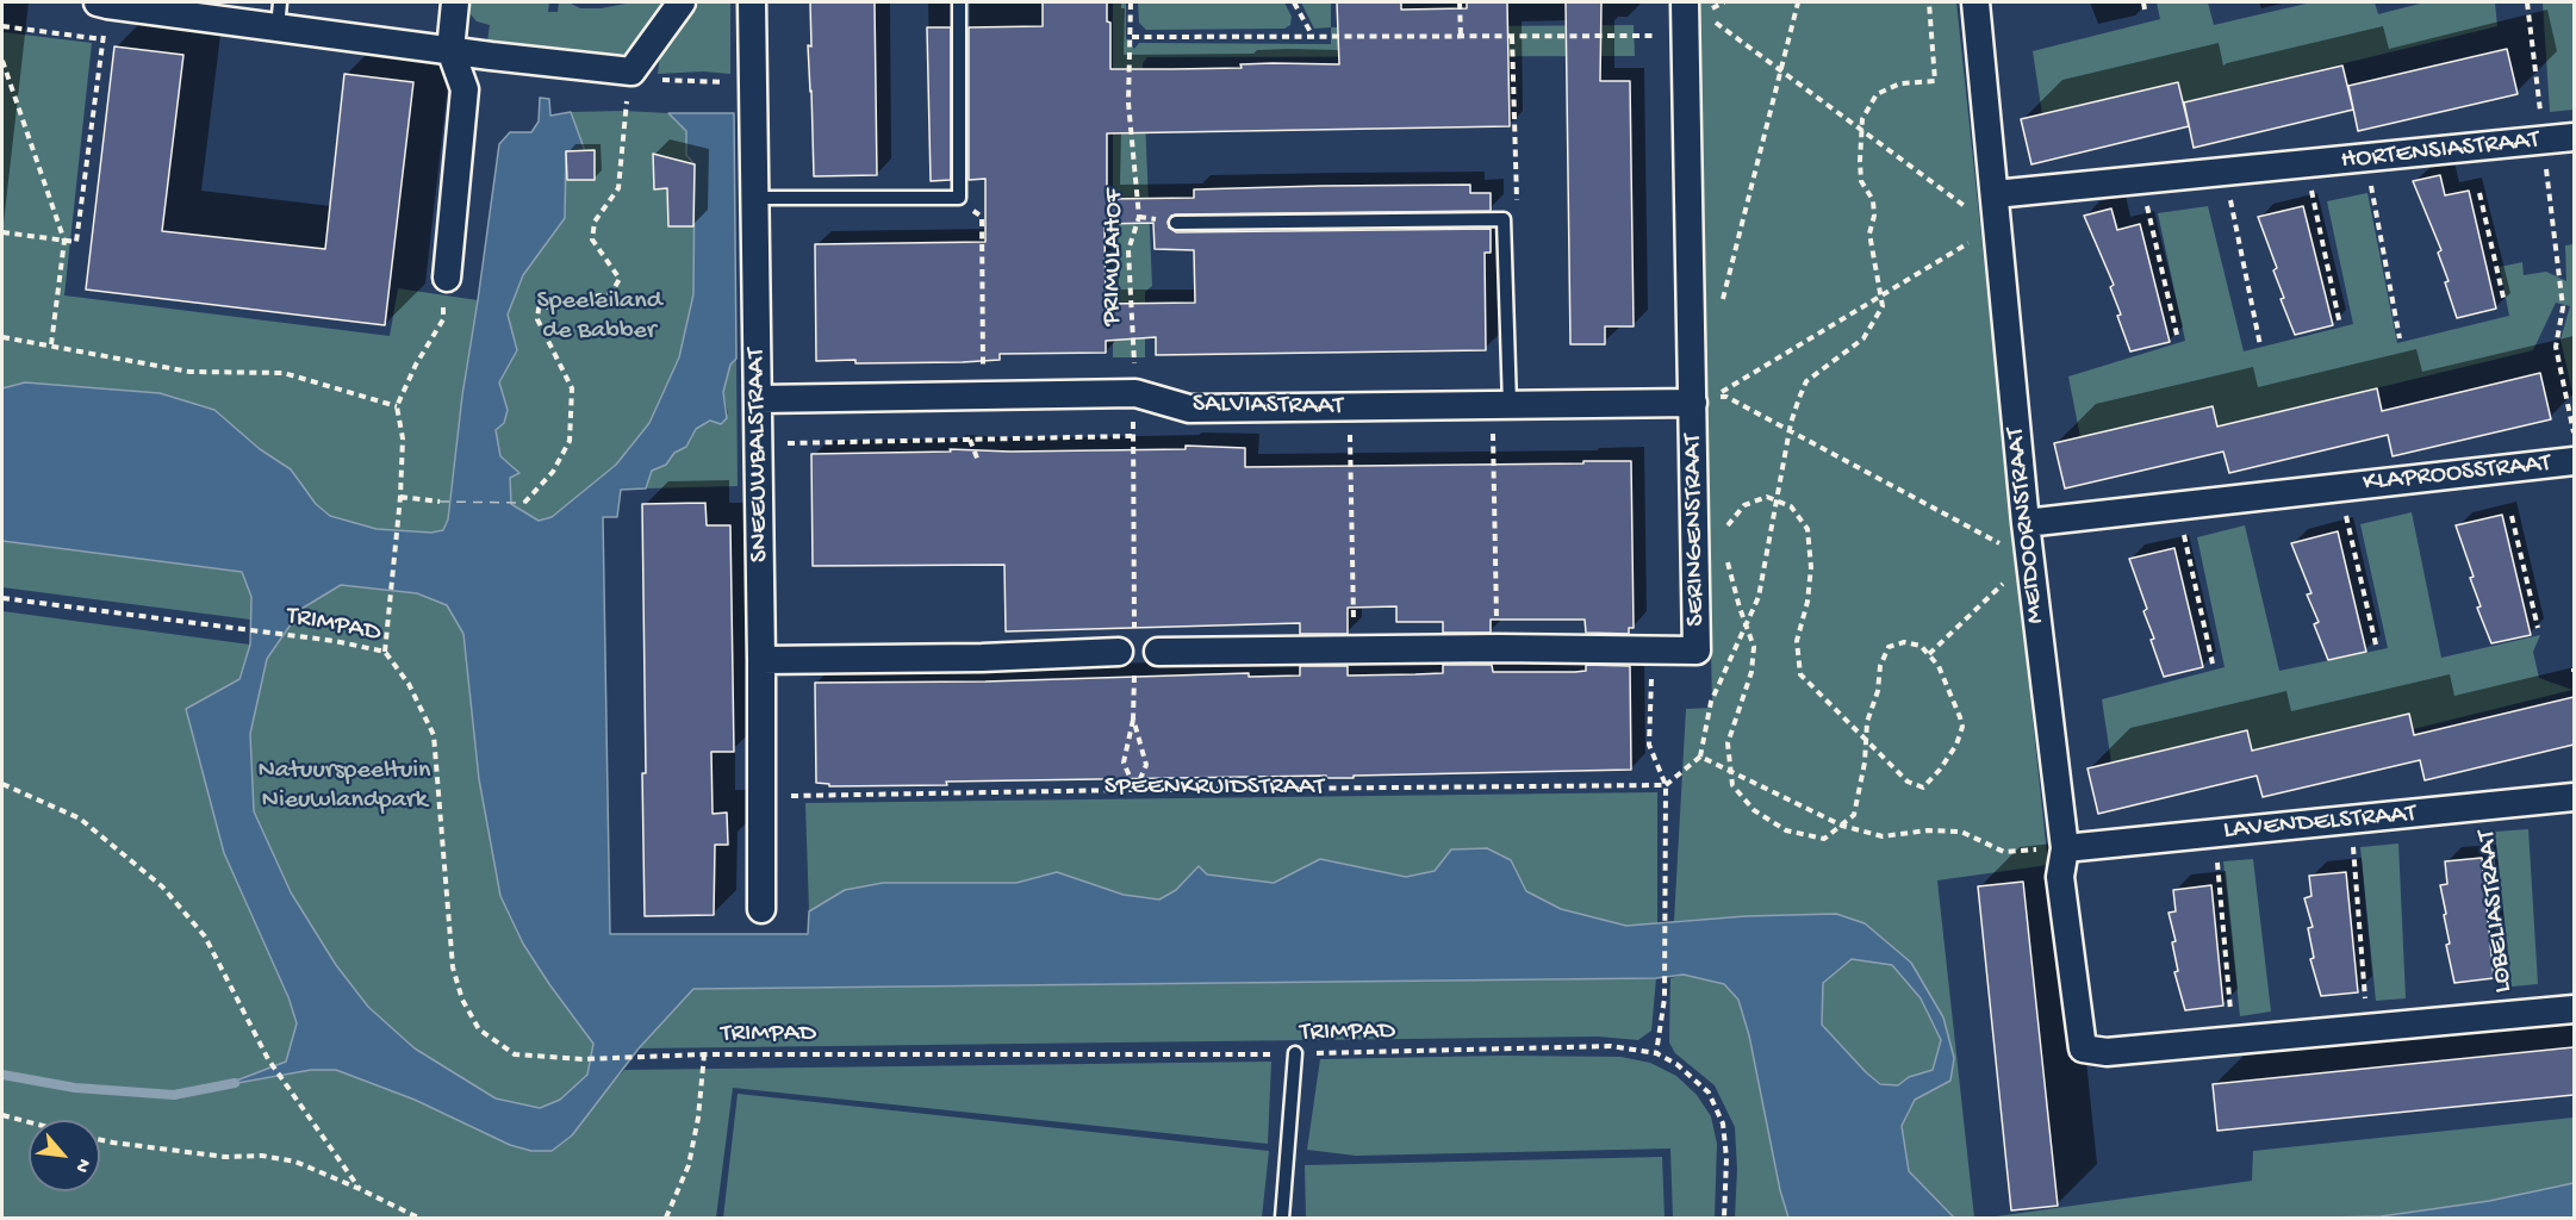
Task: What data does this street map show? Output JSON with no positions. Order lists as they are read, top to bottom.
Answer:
{
  "streets": {
    "street": [
      "HORTENSIASTRAAT",
      "SALVIASTRAAT",
      "SNEEUWBALSTRAAT",
      "KLAPROOSSTRAAT",
      "MEIDOORNSTRAAT",
      "SERINGENSTRAAT",
      "LAVENDELSTRAAT",
      "LOBELIASTRAAT"
    ],
    "path": ["PRIMULAHOF", "TRIMPAD", "SPEENKRUIDSTRAAT"]
  },
  "crossings": [
    ["HORTENSIASTRAAT", "MEIDOORNSTRAAT"],
    ["PRIMULAHOF", "SALVIASTRAAT"],
    ["SALVIASTRAAT", "SNEEUWBALSTRAAT"],
    ["SALVIASTRAAT", "SERINGENSTRAAT"],
    ["SNEEUWBALSTRAAT", "SPEENKRUIDSTRAAT"],
    ["KLAPROOSSTRAAT", "MEIDOORNSTRAAT"],
    ["MEIDOORNSTRAAT", "LAVENDELSTRAAT"],
    ["MEIDOORNSTRAAT", "LOBELIASTRAAT"],
    ["SERINGENSTRAAT", "TRIMPAD"],
    ["SERINGENSTRAAT", "SPEENKRUIDSTRAAT"],
    ["LAVENDELSTRAAT", "LOBELIASTRAAT"]
  ],
  "parks": ["Speeleiland de Babber", "Natuurspeeltuin Nieuwlandpark"],
  "north": "bottom right"
}
